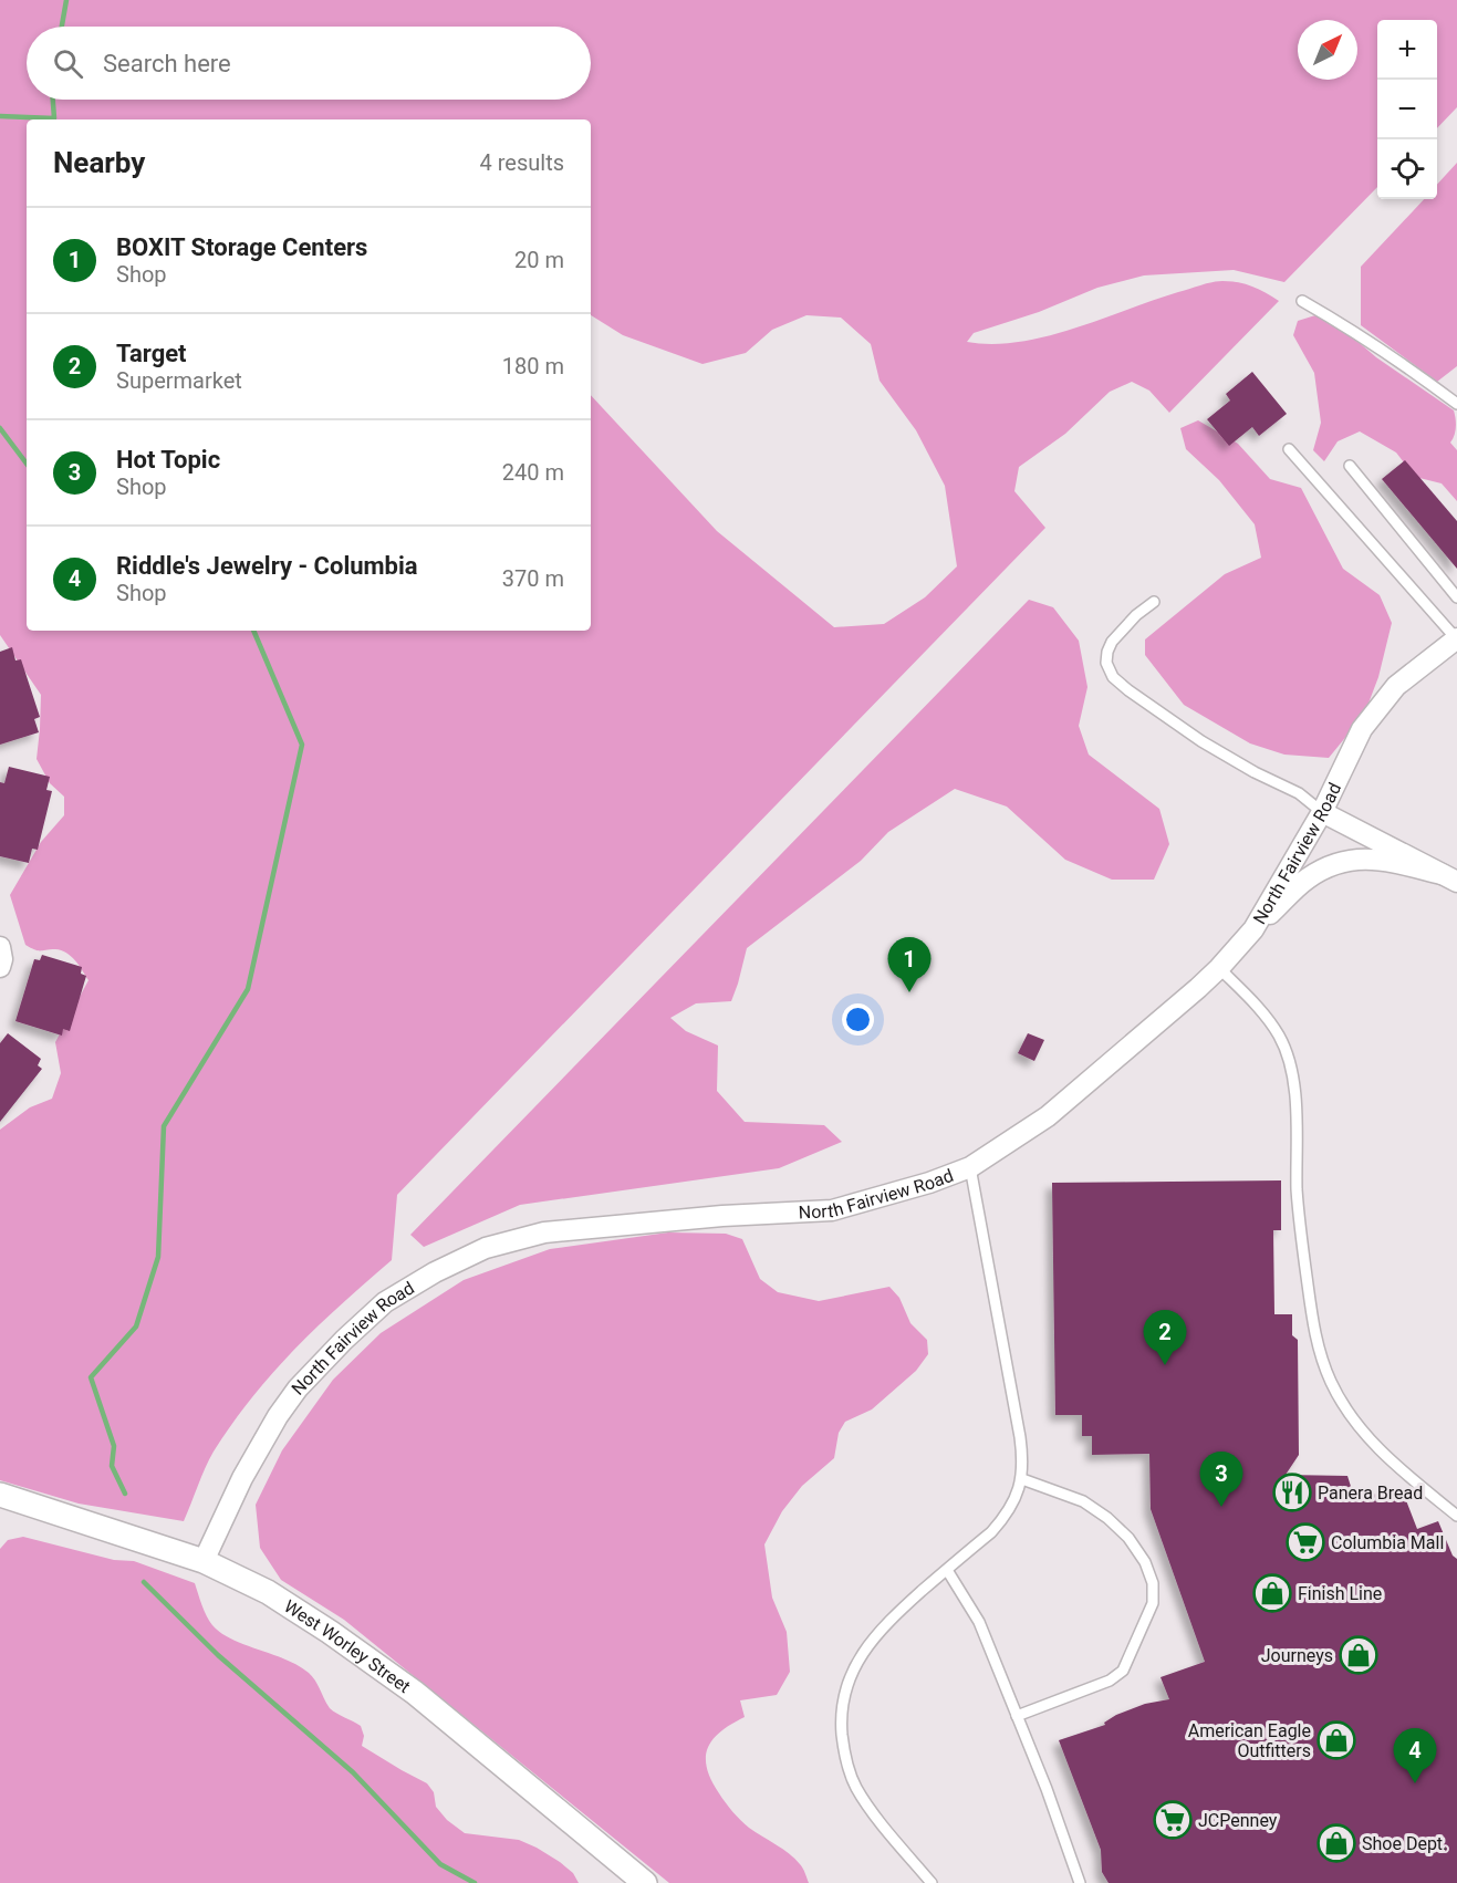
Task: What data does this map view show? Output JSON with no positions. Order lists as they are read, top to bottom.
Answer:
{
  "streets": {
    "street": ["North Fairview Road", "West Worley Street"]
  },
  "crossings": [
    ["North Fairview Road", "West Worley Street"]
  ],
  "places": {
    "restaurant": ["Panera Bread"],
    "supermarket": ["Columbia Mall", "JCPenney"],
    "shop": [
      "Finish Line",
      "Journeys",
      "American Eagle Outfitters",
      "Shoe Dept."
    ]
  },
  "north": "top right",
  "page": {
    "map_buttons": ["+", "−"],
    "search": "Search here",
    "heading": ["Nearby", "4 results"],
    "list": [
      {
        "mark": "1",
        "name": "BOXIT Storage Centers",
        "note": "Shop",
        "value": "20 m"
      },
      {
        "mark": "2",
        "name": "Target",
        "note": "Supermarket",
        "value": "180 m"
      },
      {
        "mark": "3",
        "name": "Hot Topic",
        "note": "Shop",
        "value": "240 m"
      },
      {
        "mark": "4",
        "name": "Riddle's Jewelry - Columbia",
        "note": "Shop",
        "value": "370 m"
      }
    ],
    "pins": [
      "1",
      "2",
      "3",
      "4"
    ]
  }
}
